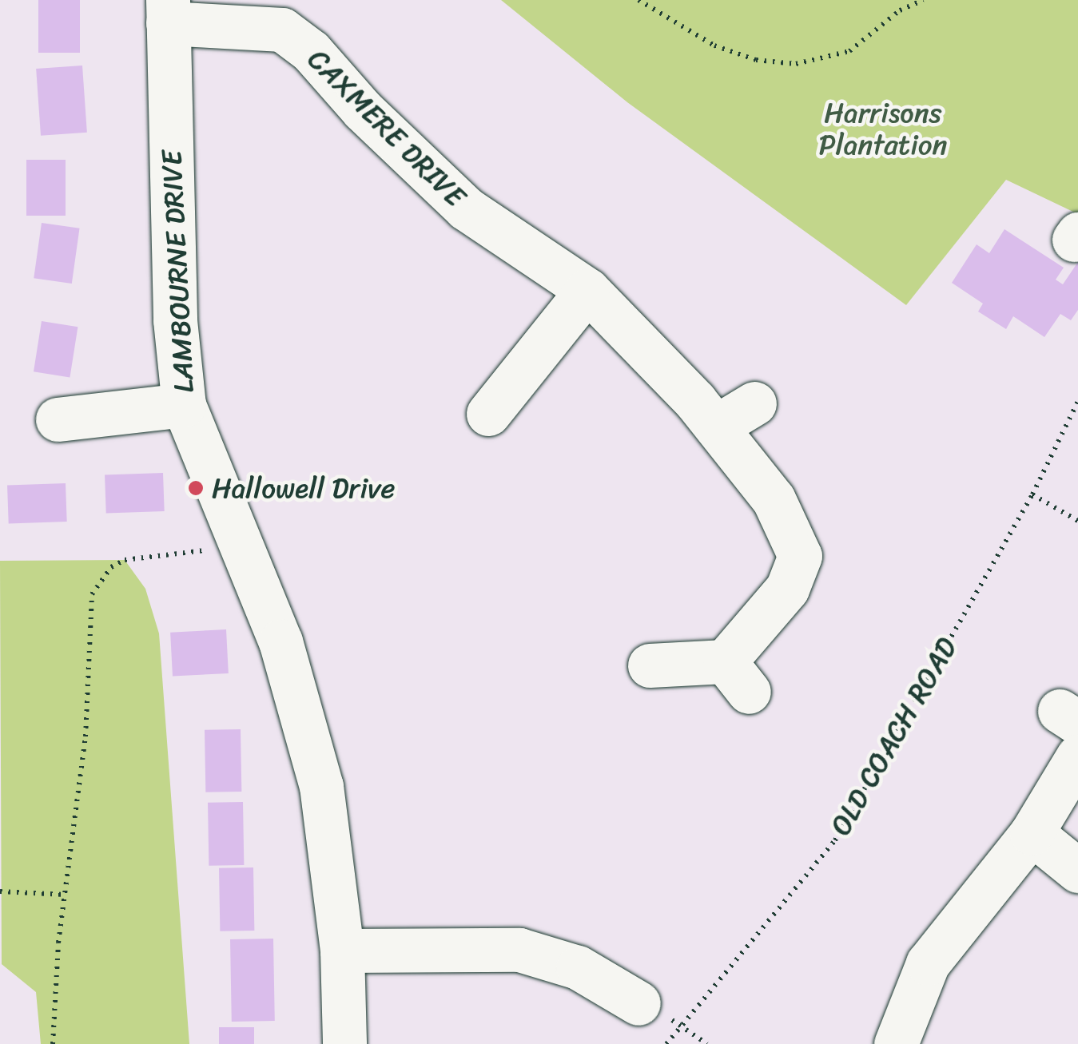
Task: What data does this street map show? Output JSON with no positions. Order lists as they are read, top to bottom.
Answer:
{
  "streets": {
    "street": ["CAXMERE DRIVE", "LAMBOURNE DRIVE"],
    "path": ["OLD COACH ROAD"]
  },
  "crossings": [
    ["CAXMERE DRIVE", "LAMBOURNE DRIVE"]
  ],
  "parks": ["Harrisons Plantation"],
  "places": ["Hallowell Drive"]
}
